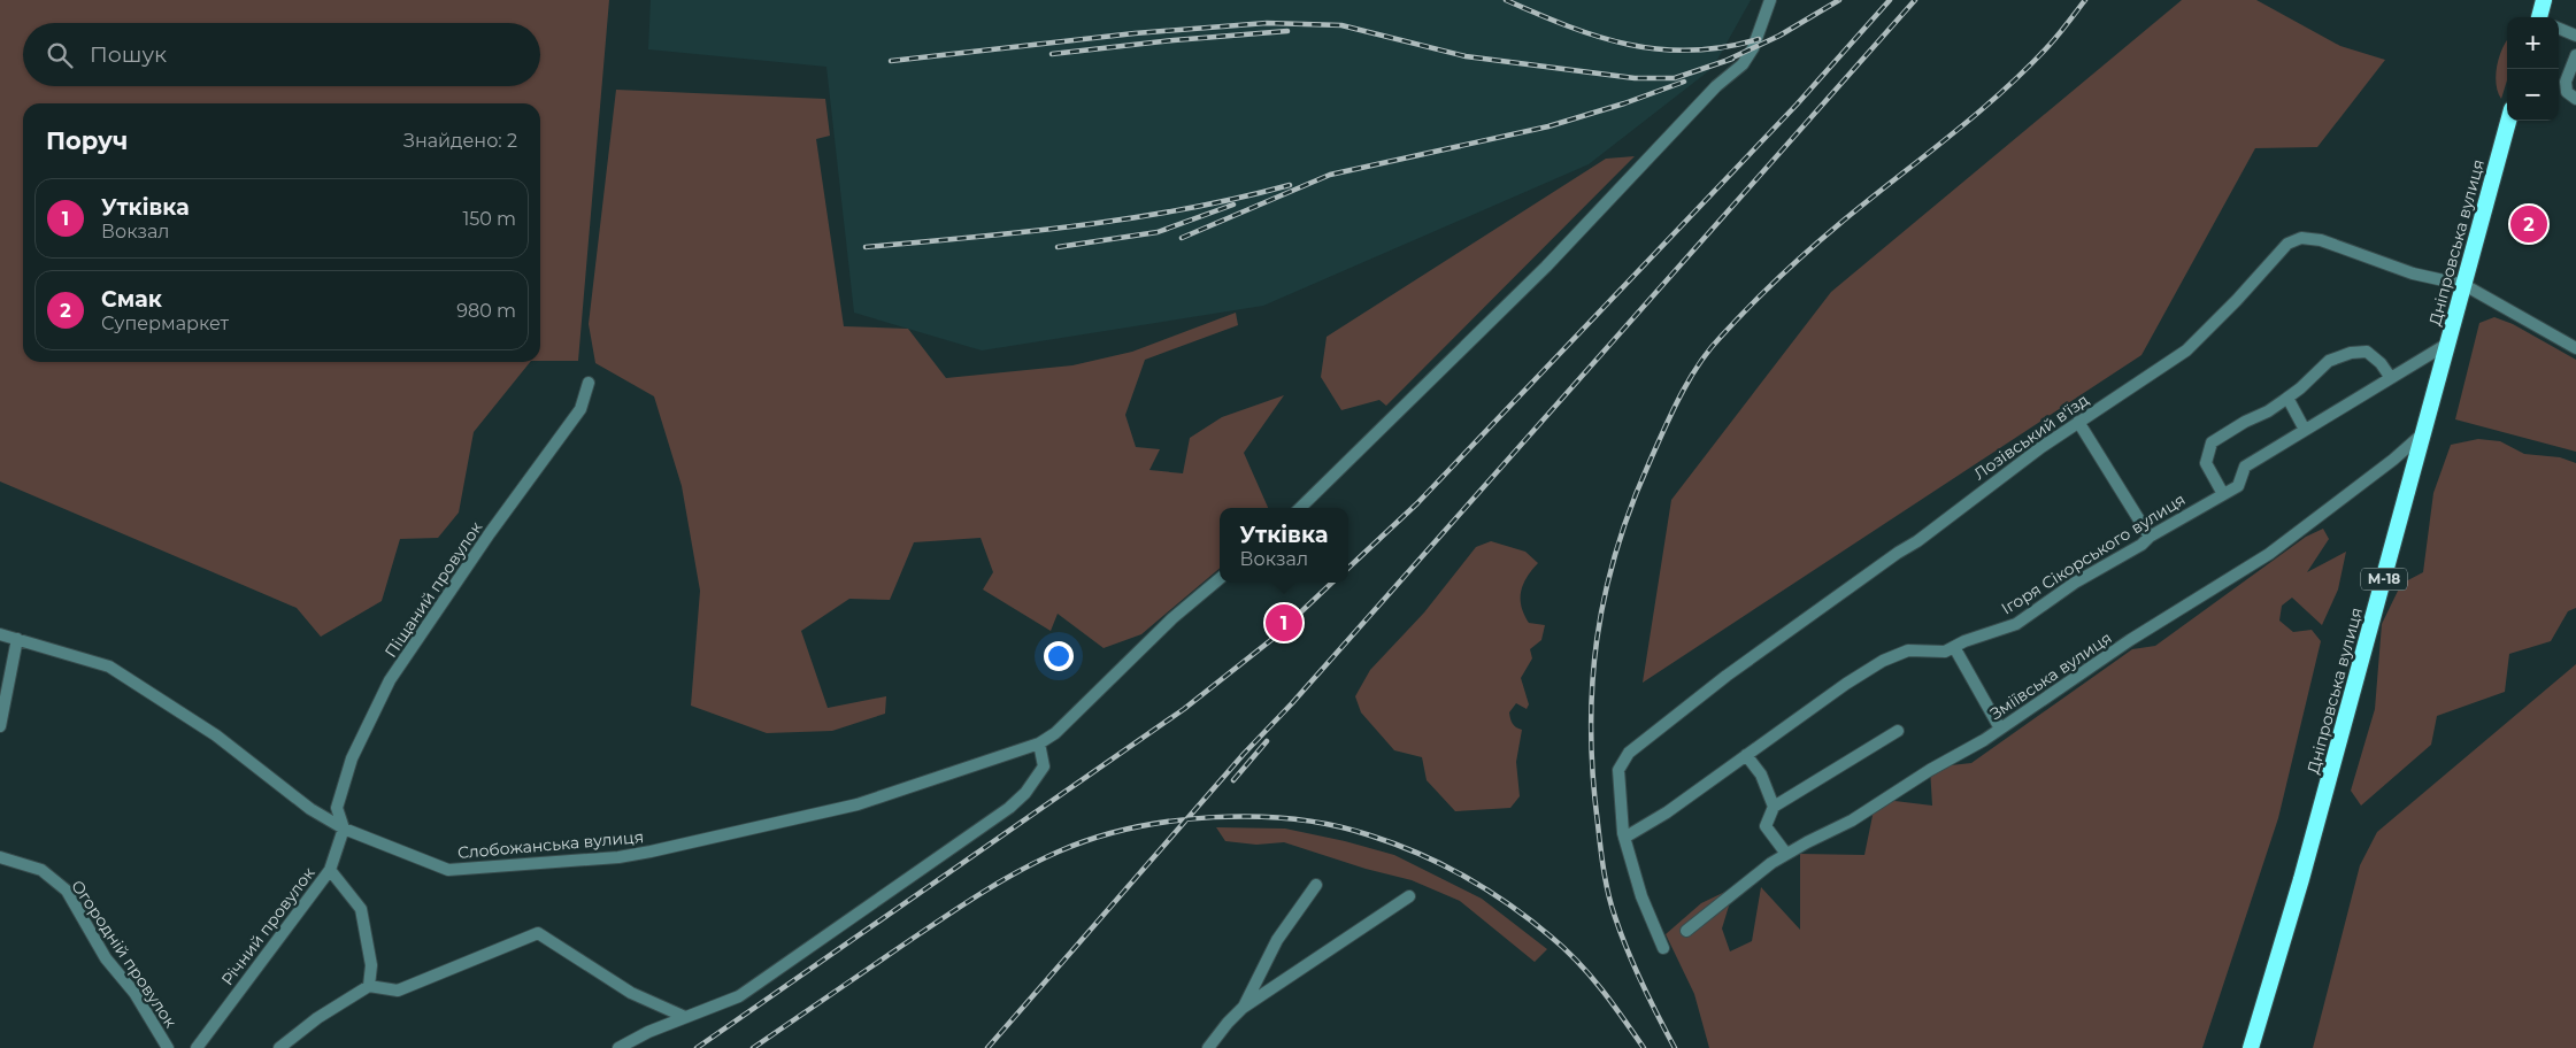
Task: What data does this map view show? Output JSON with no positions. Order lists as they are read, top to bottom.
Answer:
{
  "streets": {
    "highway": ["Дніпровська вулиця", "М-18"],
    "street": [
      "Лозівський в'їзд",
      "Ігоря Сікорського вулиця",
      "Піщаний провулок",
      "Зміївська вулиця",
      "Слобожанська вулиця",
      "Річний провулок",
      "Огородній провулок"
    ]
  },
  "crossings": [
    ["Дніпровська вулиця", "Лозівський в'їзд"],
    ["Дніпровська вулиця", "Ігоря Сікорського вулиця"],
    ["Дніпровська вулиця", "Зміївська вулиця"],
    ["Лозівський в'їзд", "Ігоря Сікорського вулиця"],
    ["Піщаний провулок", "Слобожанська вулиця"]
  ],
  "page": {
    "map_buttons": ["+", "−"],
    "search": "Пошук",
    "heading": ["Поруч", "Знайдено: 2"],
    "list": [
      {
        "mark": "1",
        "name": "Уткiвка",
        "note": "Вокзал",
        "value": "150 m"
      },
      {
        "mark": "2",
        "name": "Смак",
        "note": "Супермаркет",
        "value": "980 m"
      }
    ],
    "pins": ["2", "1"],
    "popup": ["Уткiвка", "Вокзал"]
  }
}
